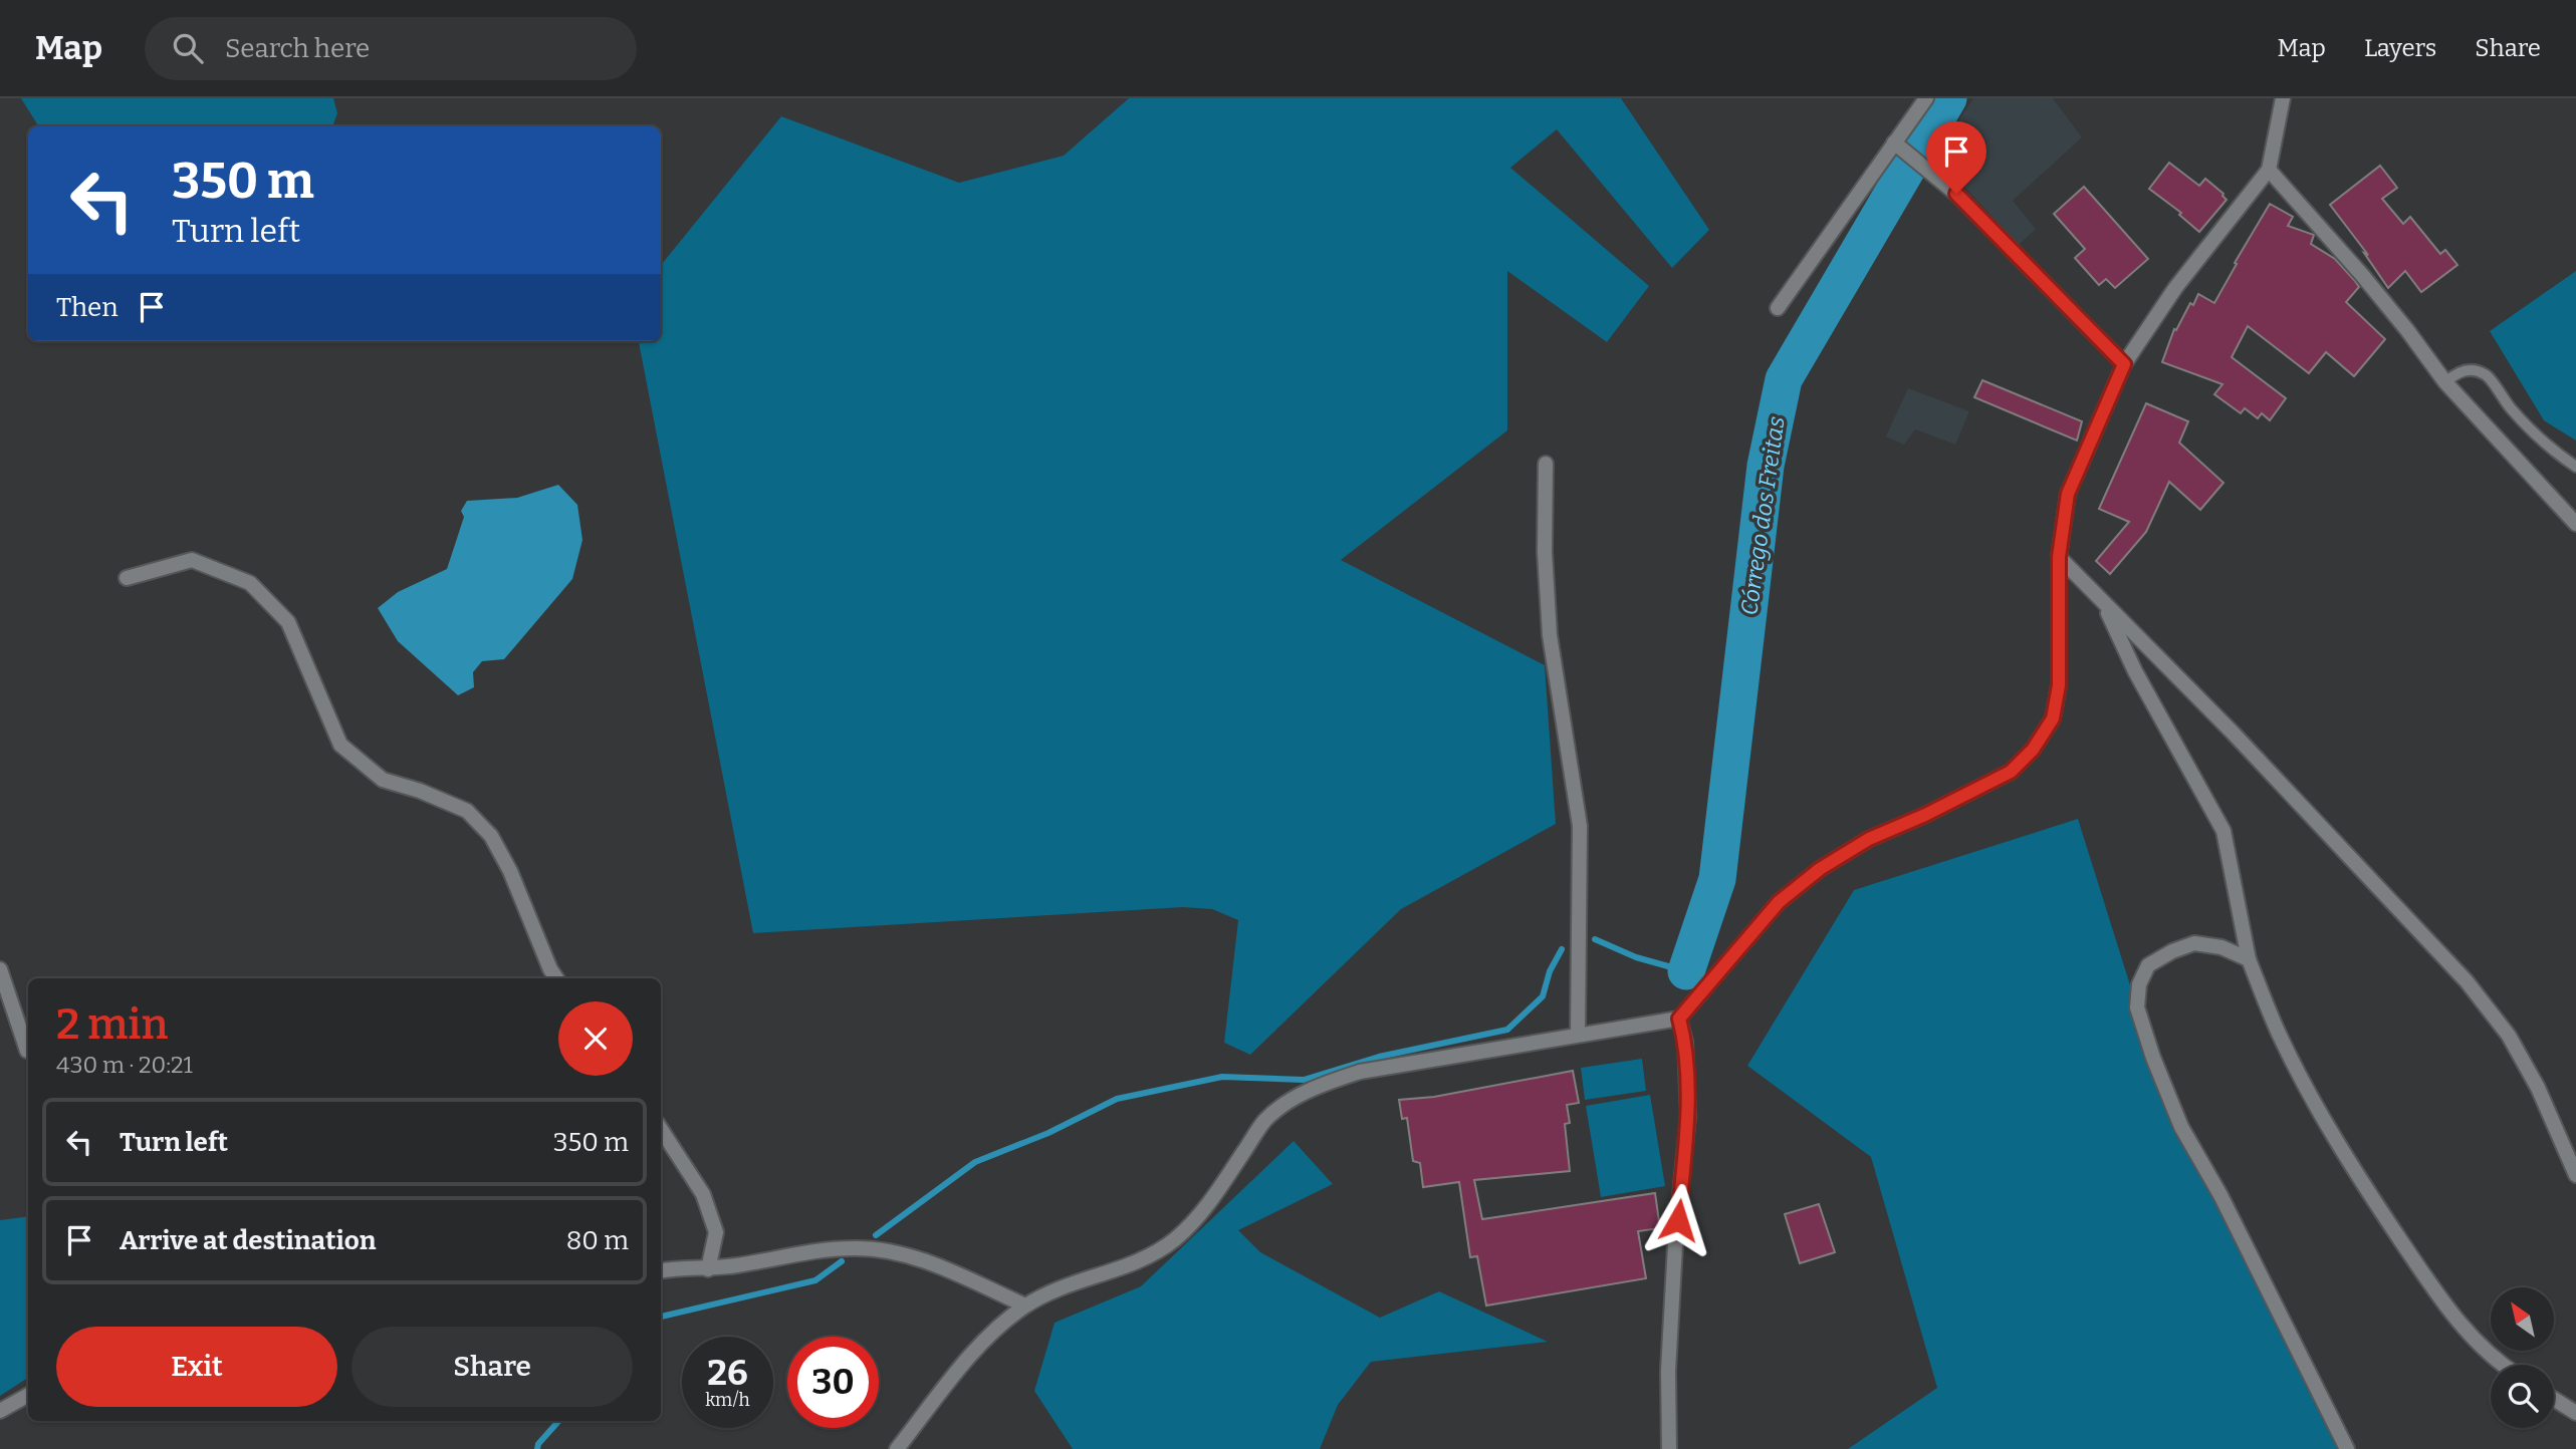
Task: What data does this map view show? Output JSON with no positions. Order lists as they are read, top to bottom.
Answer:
{
  "water": ["Córrego dos Freitas"],
  "north": "top left",
  "page": {
    "header": "Map",
    "search": "Search here",
    "nav": ["Map", "Layers", "Share"],
    "turn": ["350 m", "Turn left"],
    "then": "Then",
    "heading": ["2 min", "430 m · 20:21"],
    "list": [
      {
        "name": "Turn left",
        "value": "350 m"
      },
      {
        "name": "Arrive at destination",
        "value": "80 m"
      }
    ],
    "buttons": ["Exit", "Share"],
    "speed": "26 km/h",
    "limit": "30"
  }
}
